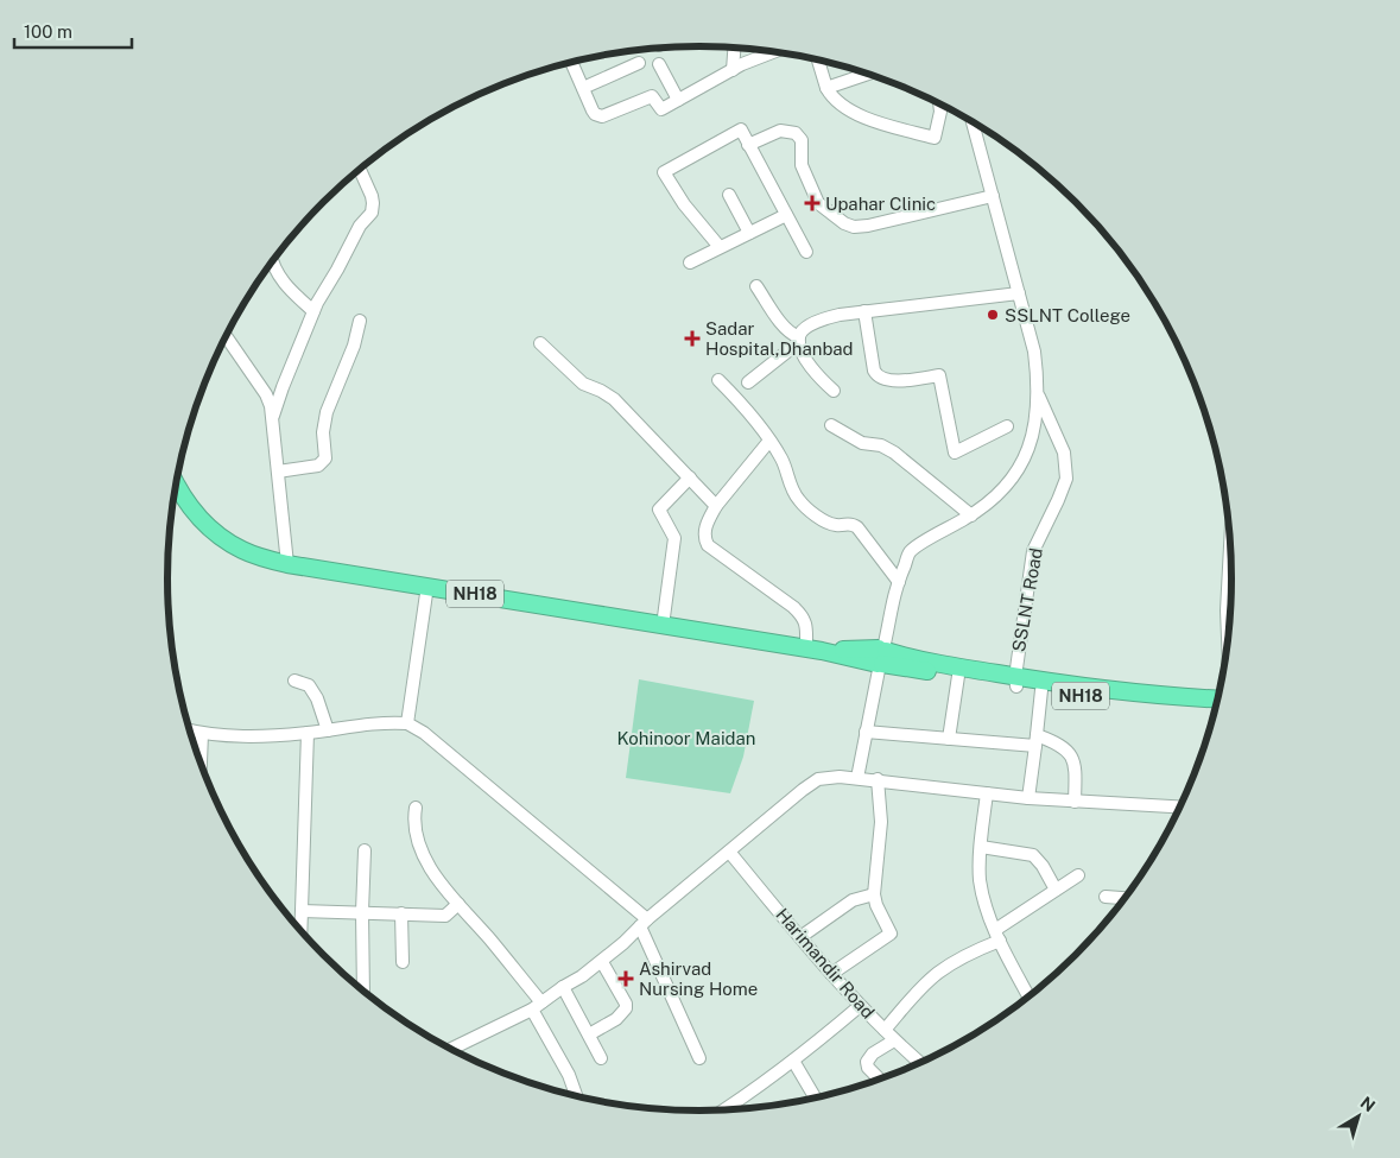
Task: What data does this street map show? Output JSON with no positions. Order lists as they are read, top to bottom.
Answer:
{
  "streets": {
    "highway": ["NH18"],
    "street": ["SSLNT Road", "Harimandir Road"]
  },
  "crossings": [
    ["NH18", "SSLNT Road"]
  ],
  "parks": ["Kohinoor Maidan"],
  "places": {
    "health": ["Upahar Clinic", "Sadar Hospital,Dhanbad", "Ashirvad Nursing Home"],
    "other": ["SSLNT College"]
  },
  "scale_bar": "100 m",
  "north": "top right"
}
